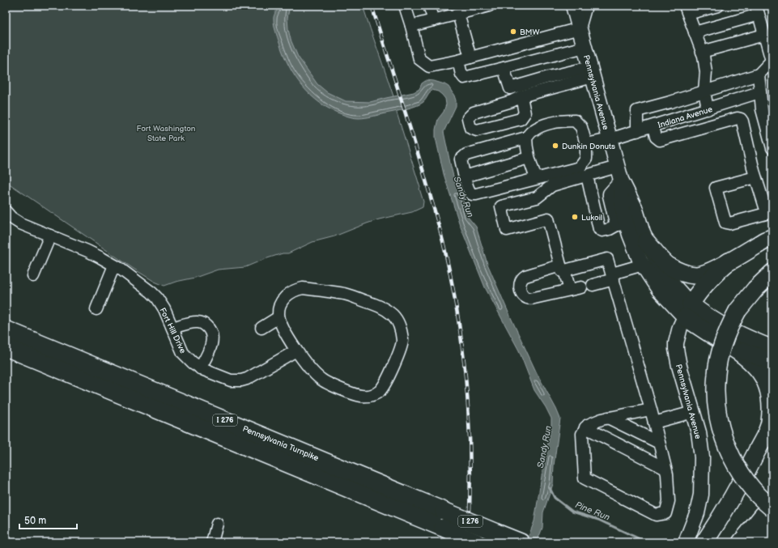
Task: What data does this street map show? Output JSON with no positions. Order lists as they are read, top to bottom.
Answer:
{
  "streets": {
    "highway": ["I 276", "Pennsylvania Turnpike"],
    "main road": ["Pennsylvania Avenue"],
    "street": ["Indiana Avenue", "Fort Hill Drive"]
  },
  "crossings": [
    ["Pennsylvania Avenue", "Indiana Avenue"]
  ],
  "water": ["Sandy Run", "Pine Run"],
  "parks": ["Fort Washington State Park"],
  "places": ["BMW", "Dunkin Donuts", "Lukoil"],
  "scale_bar": "50 m"
}
